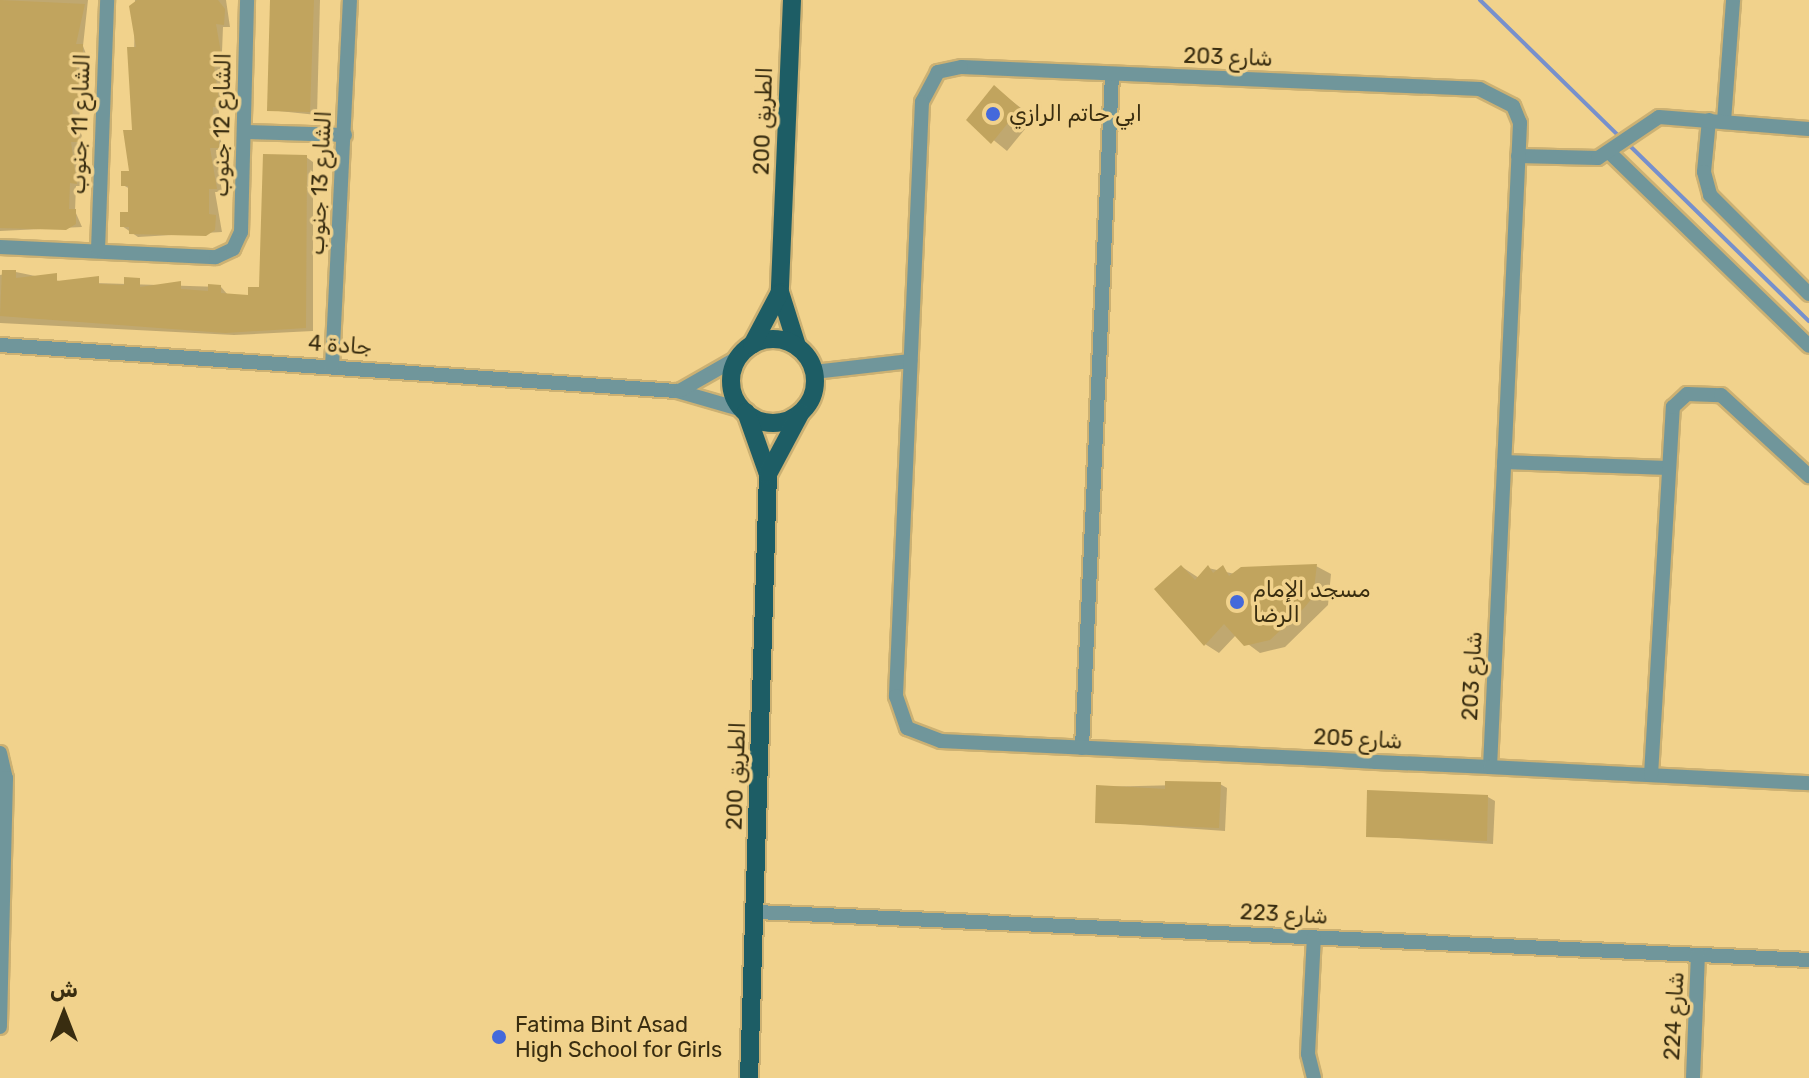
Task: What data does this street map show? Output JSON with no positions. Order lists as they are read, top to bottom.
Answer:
{
  "streets": {
    "main road": ["الطريق 200"],
    "street": [
      "شارع 203",
      "الشارع 11 جنوب",
      "الشارع 12 جنوب",
      "الشارع 13 جنوب",
      "جادة 4",
      "شارع 205",
      "شارع 223",
      "شارع 224"
    ]
  },
  "crossings": [
    ["شارع 203", "شارع 205"],
    ["الطريق 200", "جادة 4"],
    ["الطريق 200", "شارع 223"],
    ["الشارع 11 جنوب", "الشارع 12 جنوب"],
    ["الشارع 13 جنوب", "جادة 4"],
    ["شارع 223", "شارع 224"]
  ],
  "places": ["ابي حاتم الرازي", "مسجد الإمام الرضا", "Fatima Bint Asad High School for Girls"],
  "north": "top"
}
